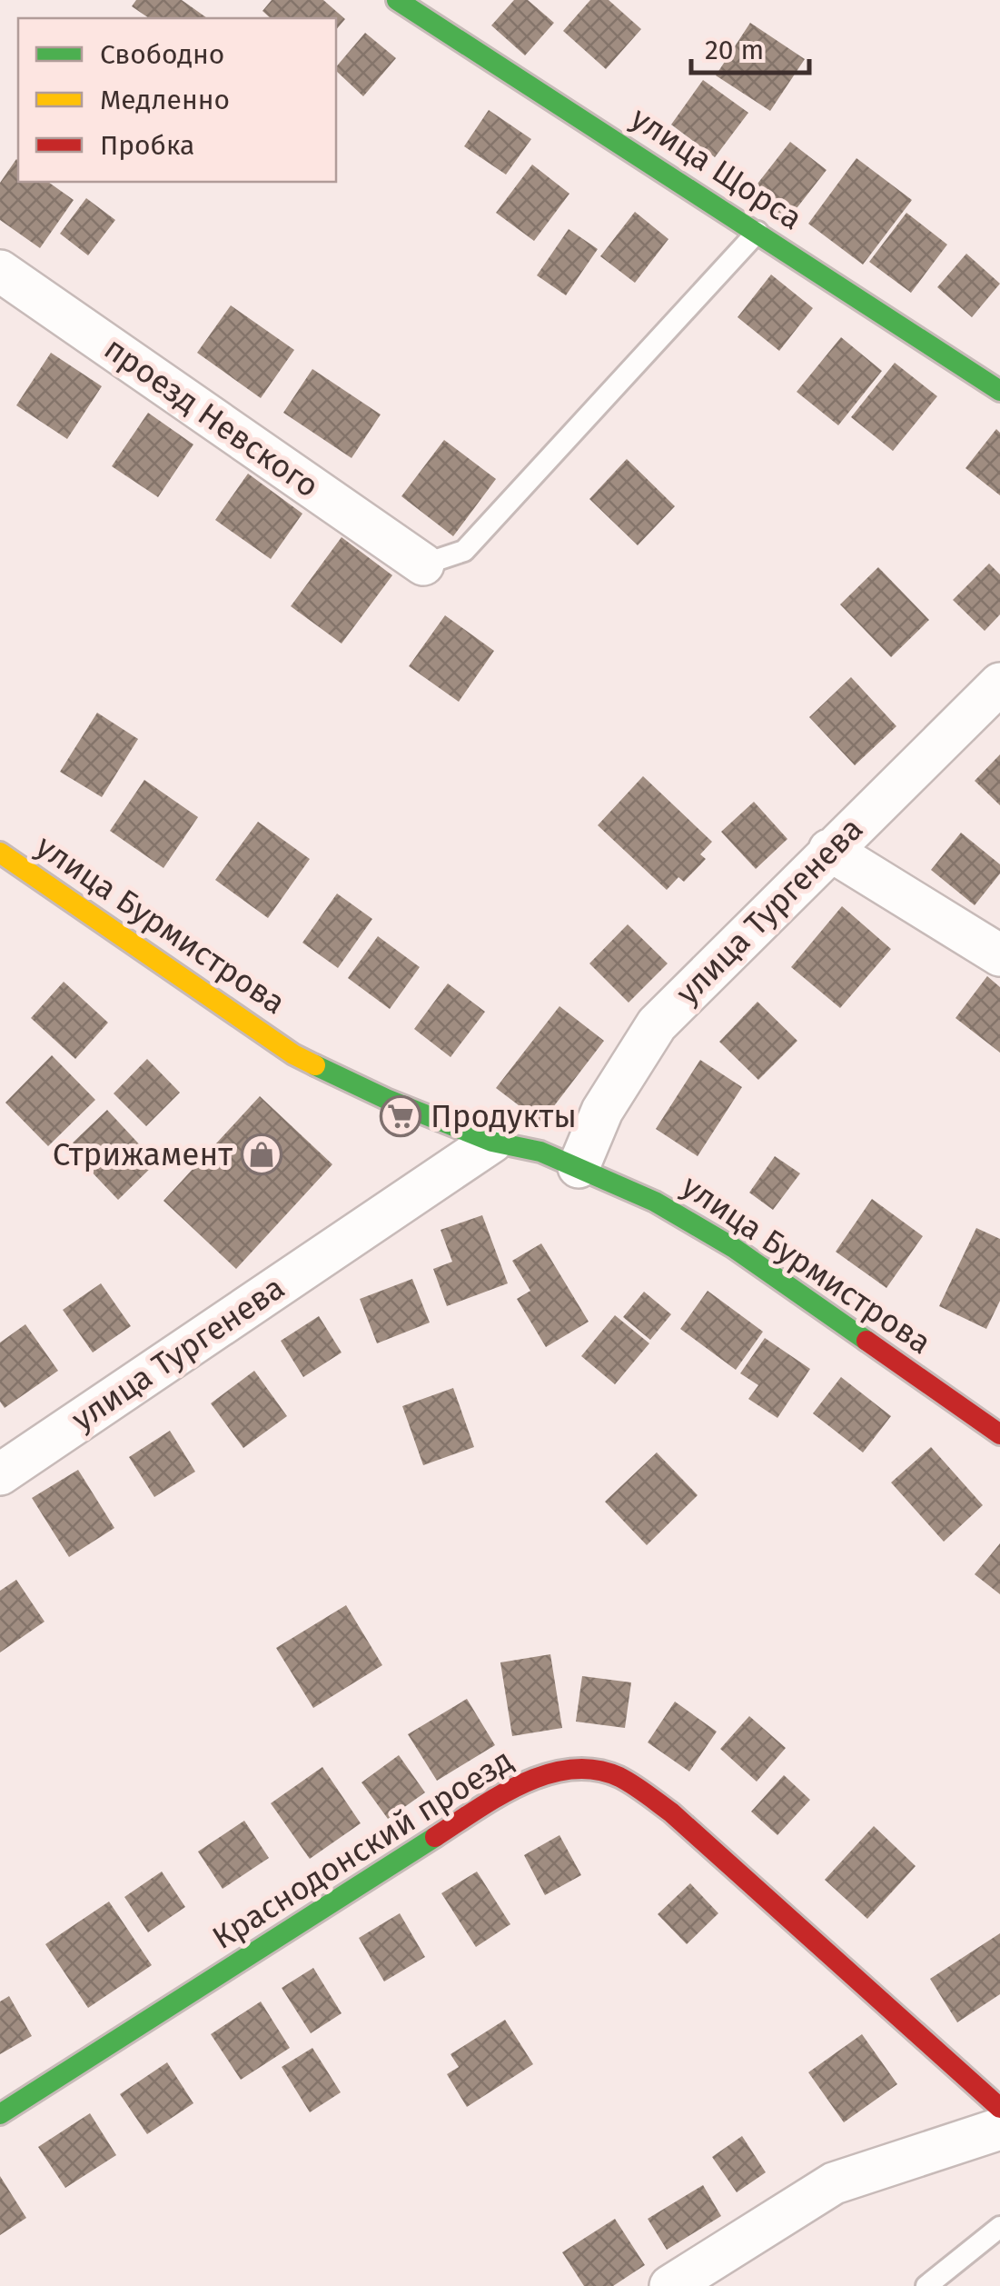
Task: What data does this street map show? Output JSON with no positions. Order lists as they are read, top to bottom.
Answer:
{
  "streets": {
    "street": [
      "улица Щорса",
      "проезд Невского",
      "улица Тургенева",
      "улица Бурмистрова",
      "Краснодонский проезд"
    ]
  },
  "crossings": [
    ["улица Тургенева", "улица Бурмистрова"]
  ],
  "places": {
    "supermarket": ["Продукты"],
    "shop": ["Стрижамент"]
  },
  "legend": ["Свободно", "Медленно", "Пробка"],
  "scale_bar": "20 m"
}
